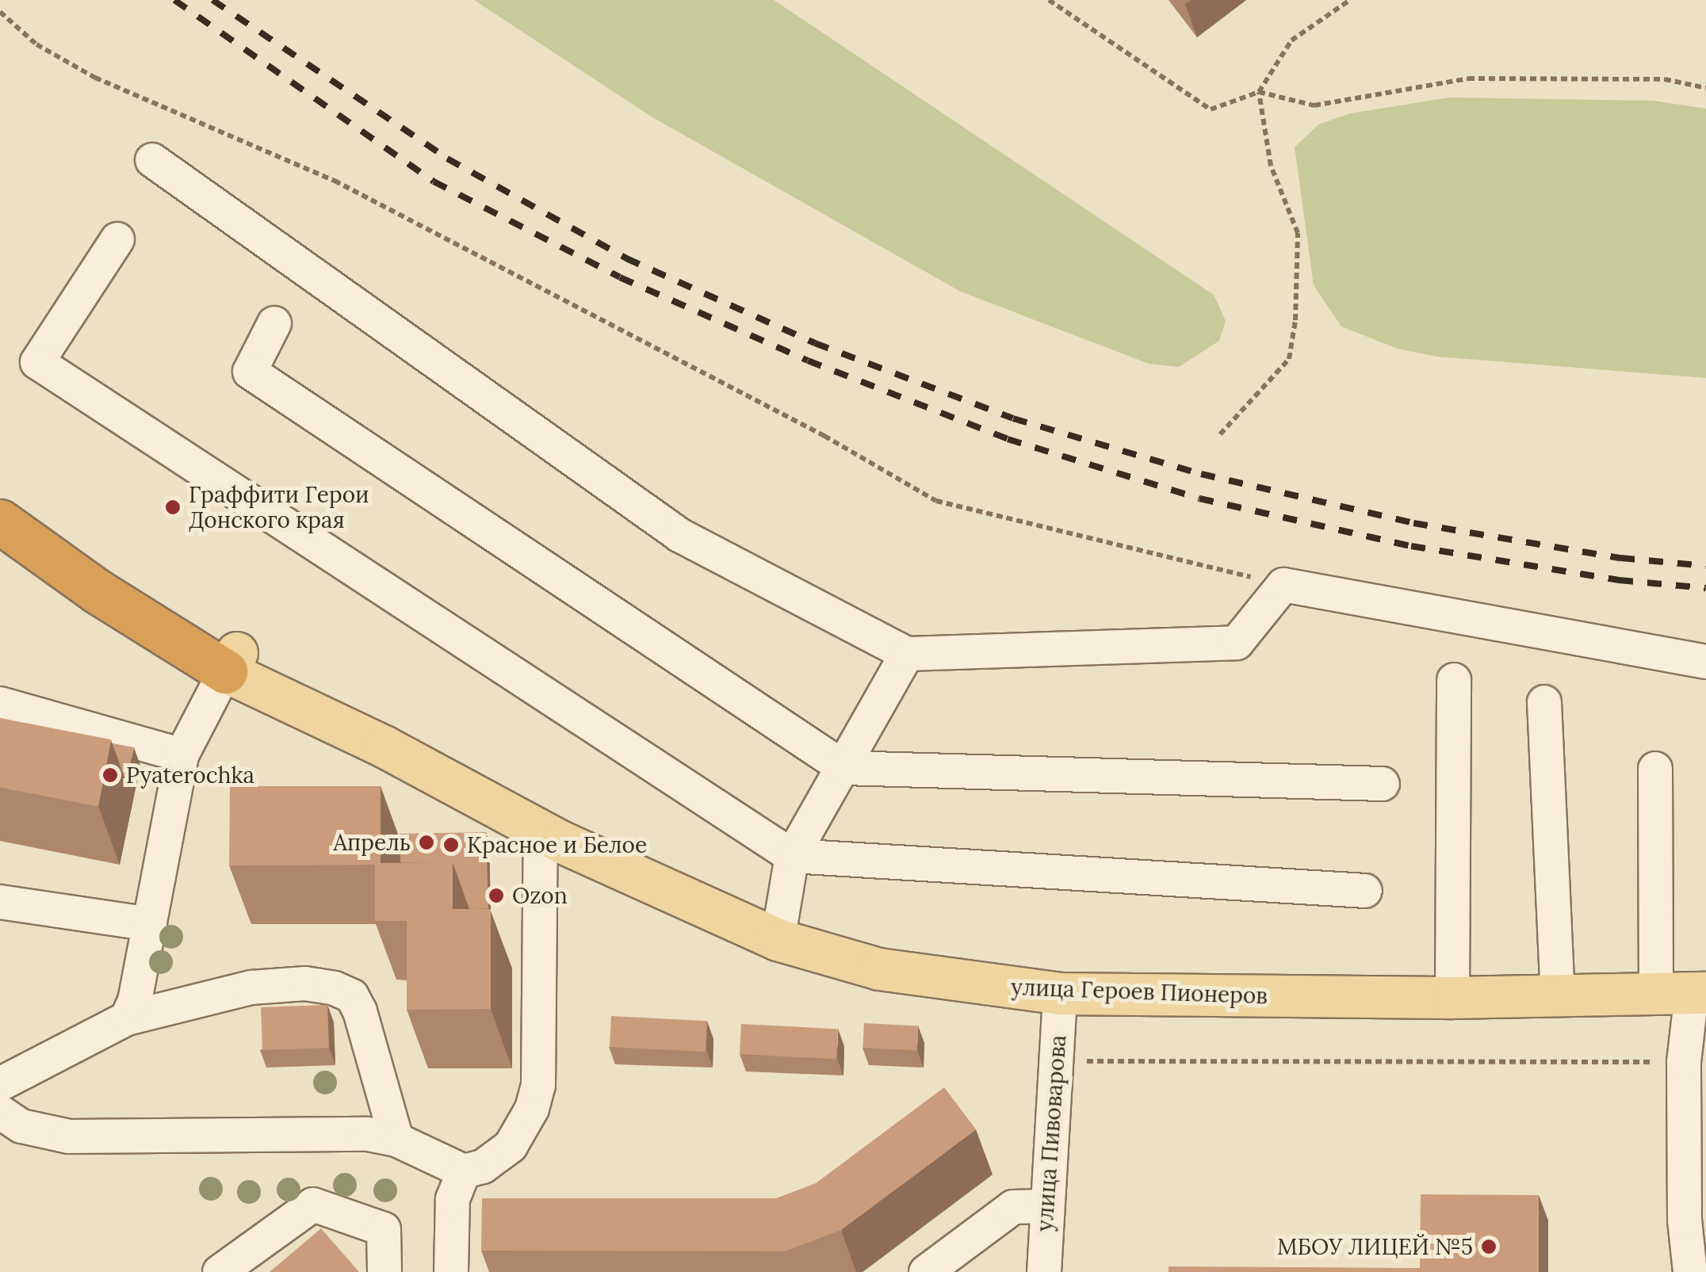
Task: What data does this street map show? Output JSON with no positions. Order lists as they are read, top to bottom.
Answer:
{
  "streets": {
    "main road": ["улица Героев Пионеров"],
    "street": ["улица Пивоварова"]
  },
  "crossings": [
    ["улица Героев Пионеров", "улица Пивоварова"]
  ],
  "places": [
    "Граффити Герои Донского края",
    "Pyaterochka",
    "Апрель",
    "Красное и Белое",
    "Ozon",
    "МБОУ ЛИЦЕЙ №5"
  ]
}
